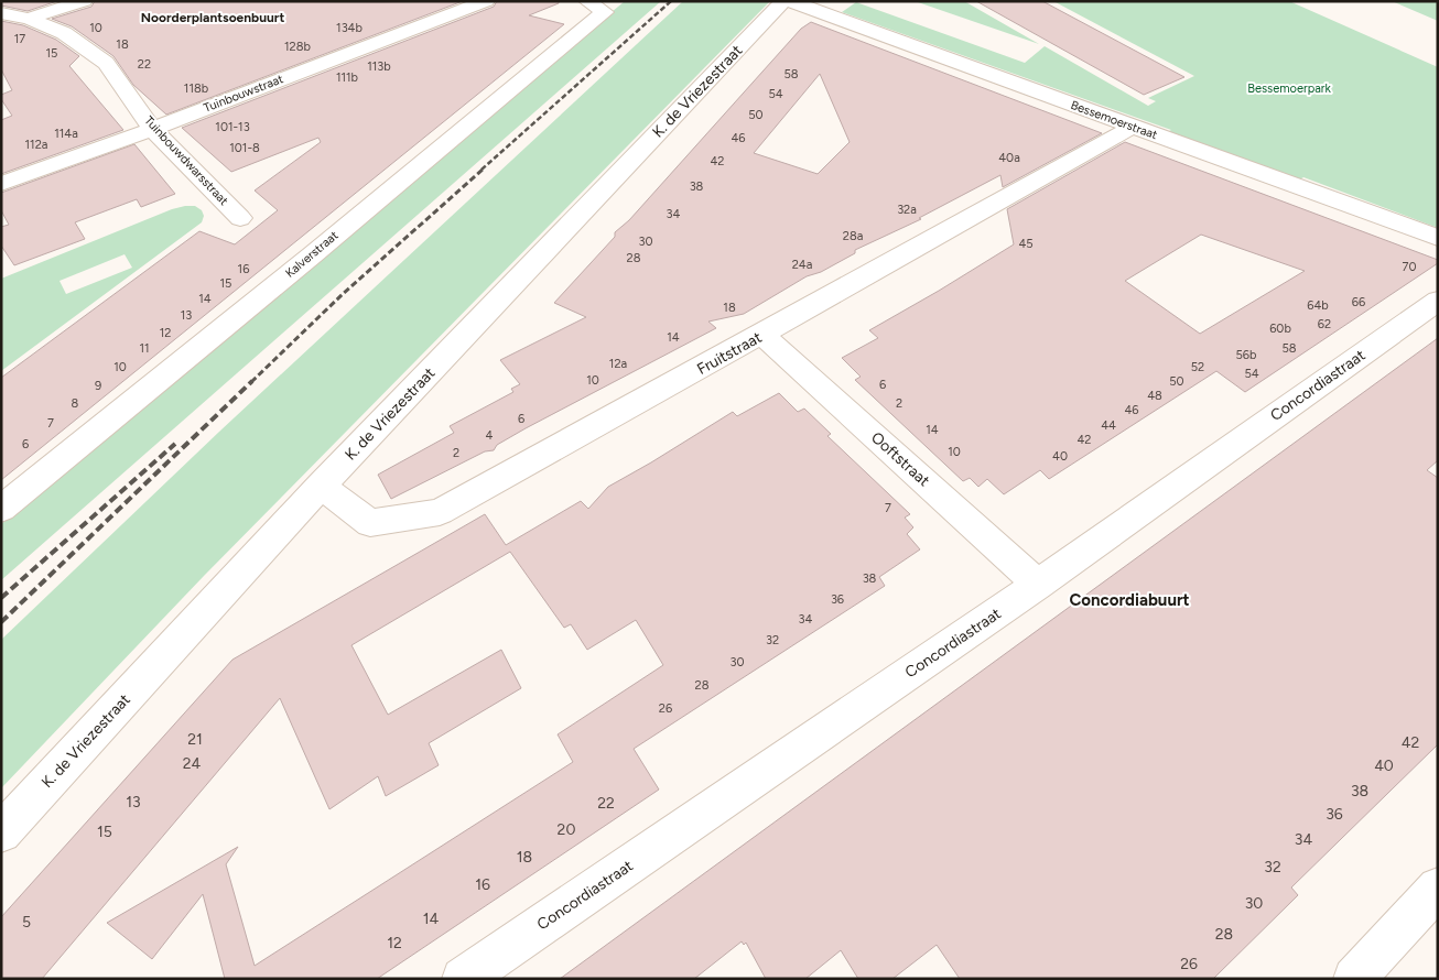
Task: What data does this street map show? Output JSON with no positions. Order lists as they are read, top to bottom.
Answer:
{
  "streets": {
    "street": [
      "K. de Vriezestraat",
      "Tuinbouwstraat",
      "Bessemoerstraat",
      "Tuinbouwdwarsstraat",
      "Kalverstraat",
      "Fruitstraat",
      "Concordiastraat",
      "Ooftstraat"
    ]
  },
  "crossings": [
    ["K. de Vriezestraat", "Fruitstraat"],
    ["Tuinbouwstraat", "Tuinbouwdwarsstraat"],
    ["Bessemoerstraat", "Fruitstraat"],
    ["Fruitstraat", "Ooftstraat"],
    ["Concordiastraat", "Ooftstraat"]
  ],
  "districts": ["Noorderplantsoenbuurt", "Concordiabuurt"],
  "parks": ["Bessemoerpark"],
  "house_numbers": [
    "10",
    "134b",
    "17",
    "18",
    "128b",
    "15",
    "22",
    "113b",
    "58",
    "111b",
    "118b",
    "54",
    "50",
    "101-13",
    "114a",
    "46",
    "112a",
    "101-8",
    "40a",
    "42",
    "38",
    "32a",
    "34",
    "28a",
    "30",
    "45",
    "28",
    "24a",
    "70",
    "16",
    "15",
    "14",
    "66",
    "64b",
    "18",
    "13",
    "62",
    "60b",
    "12",
    "14",
    "11",
    "58",
    "56b",
    "12a",
    "10",
    "52",
    "54",
    "10",
    "50",
    "6",
    "9",
    "48",
    "8",
    "2",
    "46",
    "6",
    "7",
    "44",
    "14",
    "4",
    "42",
    "6",
    "10",
    "2",
    "40",
    "7",
    "38",
    "36",
    "34",
    "32",
    "30",
    "28",
    "26",
    "21",
    "42",
    "24",
    "40",
    "38",
    "13",
    "22",
    "36",
    "20",
    "15",
    "34",
    "18",
    "32",
    "16",
    "30",
    "14",
    "5",
    "28",
    "12",
    "26"
  ]
}
